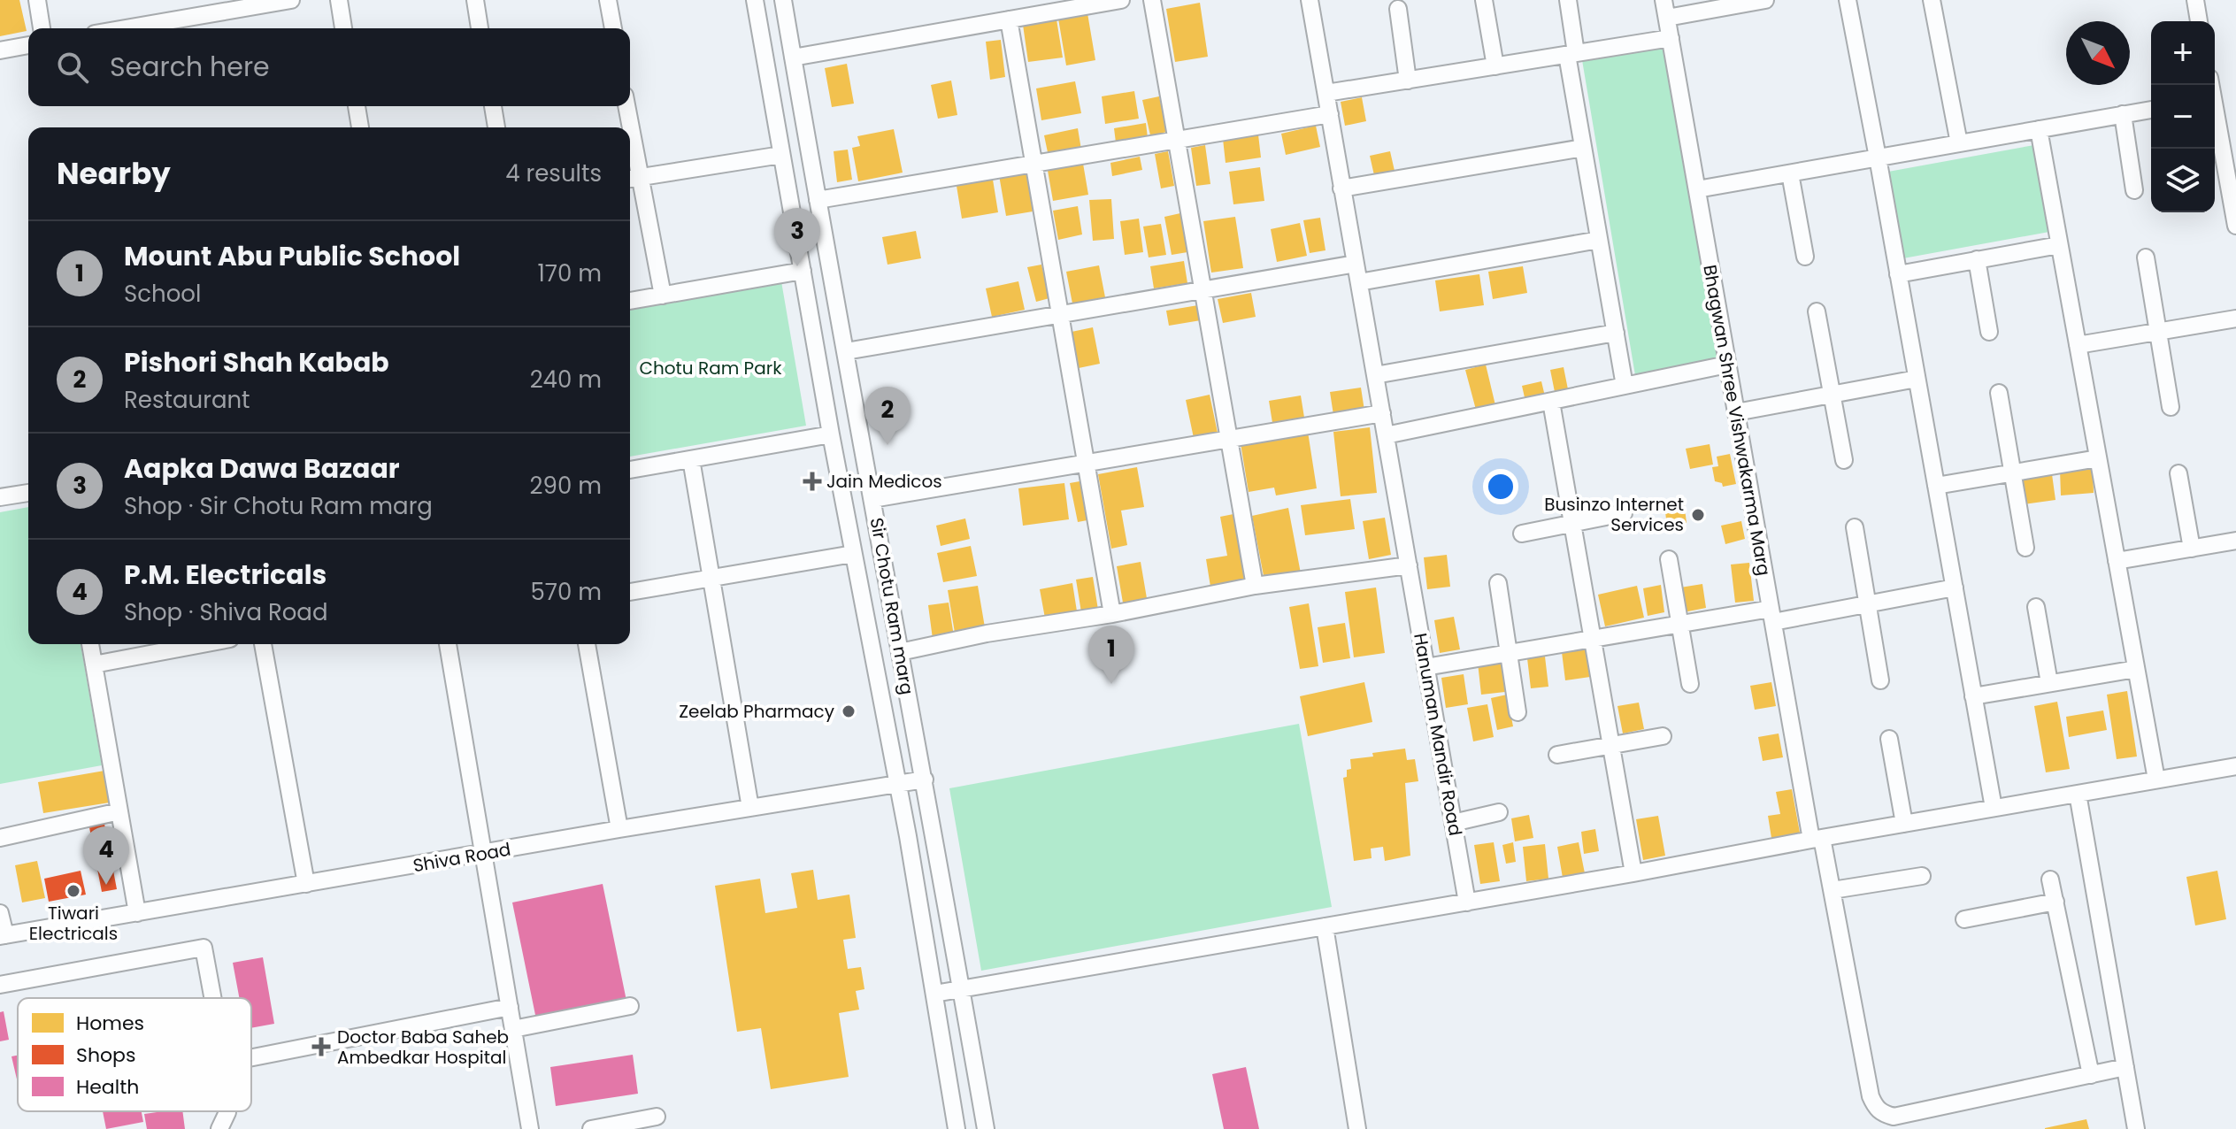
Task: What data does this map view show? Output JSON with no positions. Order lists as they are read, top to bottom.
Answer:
{
  "streets": {
    "street": [
      "Bhagwan Shree Vishwakarma Marg",
      "Sir Chotu Ram marg",
      "Hanuman Mandir Road",
      "Shiva Road"
    ]
  },
  "crossings": [
    ["Sir Chotu Ram marg", "Shiva Road"]
  ],
  "parks": ["Chotu Ram Park"],
  "places": {
    "health": ["Jain Medicos", "Doctor Baba Saheb Ambedkar Hospital"],
    "other": ["Businzo Internet Services", "Zeelab Pharmacy", "Tiwari Electricals"]
  },
  "legend": ["Homes", "Shops", "Health"],
  "north": "bottom right",
  "page": {
    "map_buttons": ["+", "−"],
    "search": "Search here",
    "heading": ["Nearby", "4 results"],
    "pins": [
      "3",
      "2",
      "1",
      "4"
    ],
    "list": [
      {
        "mark": "1",
        "name": "Mount Abu Public School",
        "note": "School",
        "value": "170 m"
      },
      {
        "mark": "2",
        "name": "Pishori Shah Kabab",
        "note": "Restaurant",
        "value": "240 m"
      },
      {
        "mark": "3",
        "name": "Aapka Dawa Bazaar",
        "note": "Shop · Sir Chotu Ram marg",
        "value": "290 m"
      },
      {
        "mark": "4",
        "name": "P.M. Electricals",
        "note": "Shop · Shiva Road",
        "value": "570 m"
      }
    ]
  }
}
